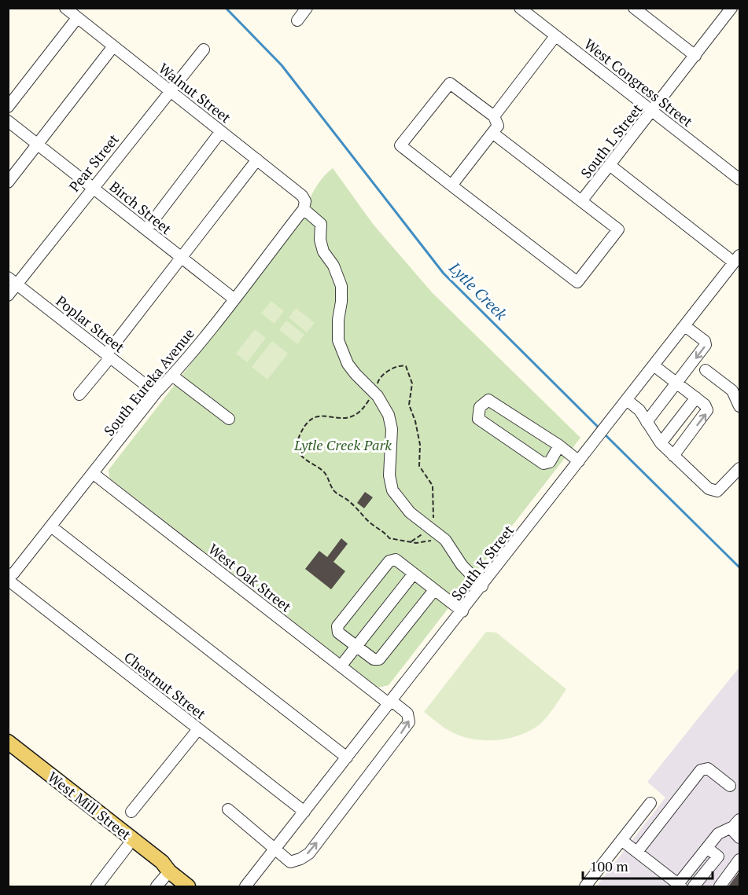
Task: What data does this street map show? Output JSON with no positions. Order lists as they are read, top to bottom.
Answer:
{
  "streets": {
    "main road": ["West Mill Street"],
    "street": [
      "West Congress Street",
      "Walnut Street",
      "South L Street",
      "Pear Street",
      "Birch Street",
      "Poplar Street",
      "South Eureka Avenue",
      "South K Street",
      "West Oak Street",
      "Chestnut Street"
    ]
  },
  "crossings": [
    ["West Congress Street", "South L Street"],
    ["Walnut Street", "Pear Street"],
    ["Walnut Street", "South Eureka Avenue"],
    ["Walnut Street", "South K Street"],
    ["Pear Street", "Birch Street"],
    ["Pear Street", "Poplar Street"],
    ["Birch Street", "South Eureka Avenue"],
    ["Poplar Street", "South Eureka Avenue"],
    ["South Eureka Avenue", "West Oak Street"],
    ["South K Street", "West Oak Street"],
    ["South K Street", "Chestnut Street"]
  ],
  "water": ["Lytle Creek"],
  "parks": ["Lytle Creek Park"],
  "scale_bar": "100 m"
}
